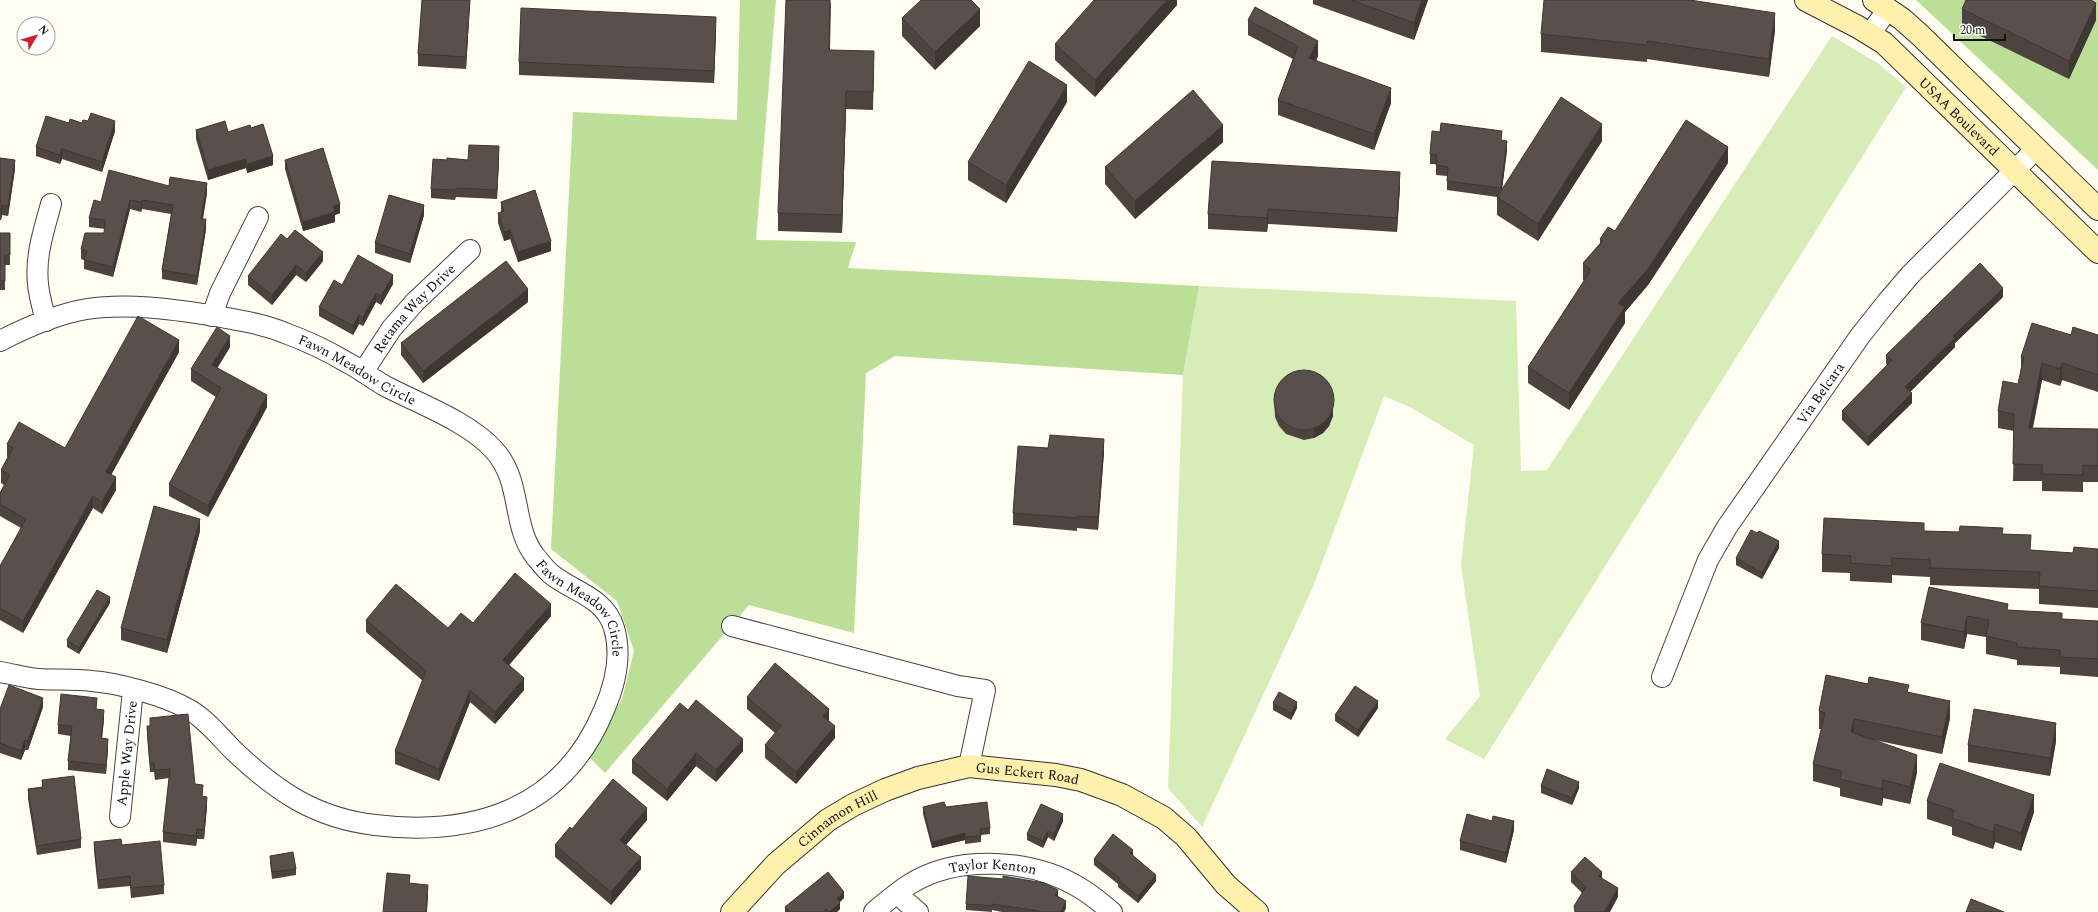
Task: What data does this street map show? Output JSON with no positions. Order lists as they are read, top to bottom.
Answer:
{
  "streets": {
    "street": [
      "USAA Boulevard",
      "Retama Way Drive",
      "Fawn Meadow Circle",
      "Via Belcara",
      "Apple Way Drive",
      "Gus Eckert Road",
      "Cinnamon Hill",
      "Taylor Kenton"
    ]
  },
  "crossings": [
    ["USAA Boulevard", "Via Belcara"],
    ["Retama Way Drive", "Fawn Meadow Circle"],
    ["Fawn Meadow Circle", "Apple Way Drive"],
    ["Gus Eckert Road", "Cinnamon Hill"]
  ],
  "scale_bar": "20 m",
  "north": "top right"
}
